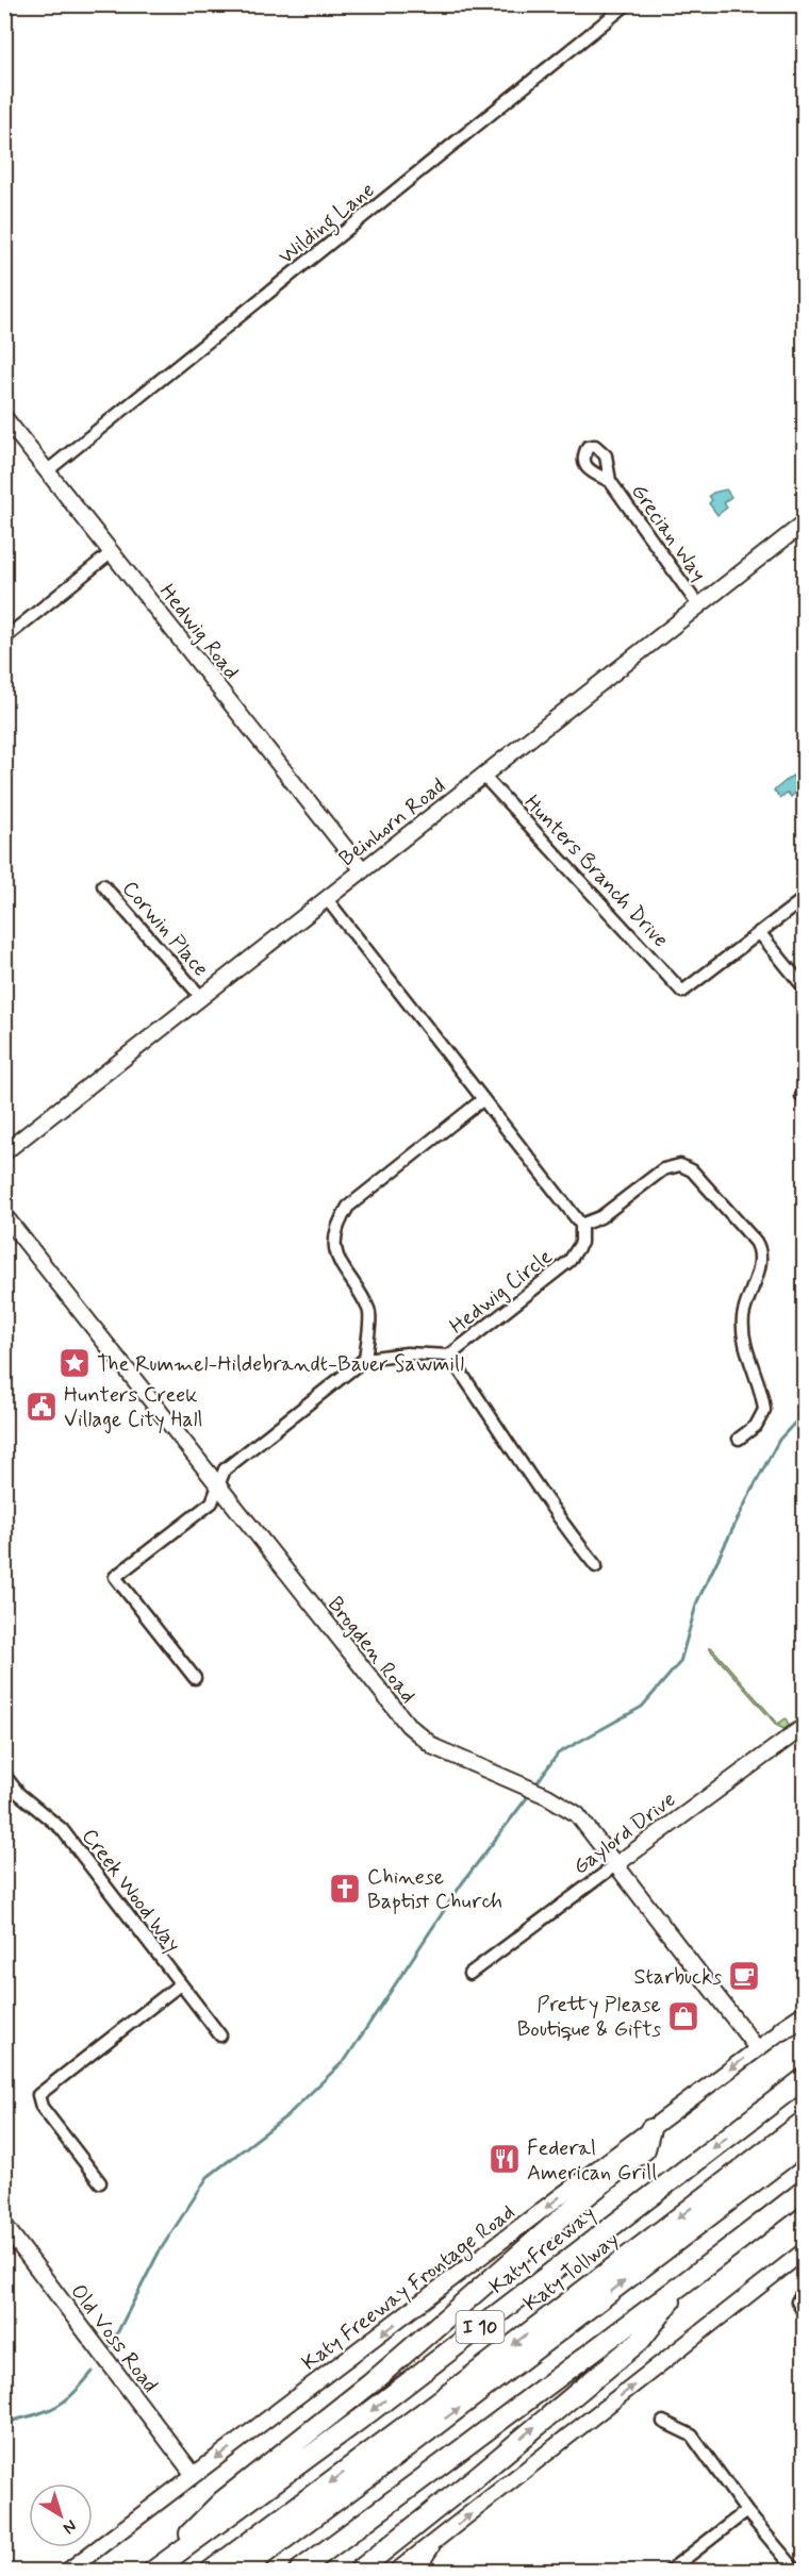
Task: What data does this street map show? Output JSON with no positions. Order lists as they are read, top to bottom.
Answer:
{
  "streets": {
    "highway": ["Katy Freeway", "Katy Tollway", "I 10"],
    "street": [
      "Wilding Lane",
      "Grecian Way",
      "Hedwig Road",
      "Beinhorn Road",
      "Hunters Branch Drive",
      "Corwin Place",
      "Hedwig Circle",
      "Brogden Road",
      "Gaylord Drive",
      "Creek Wood Way",
      "Katy Freeway Frontage Road",
      "Old Voss Road"
    ]
  },
  "crossings": [
    ["Wilding Lane", "Hedwig Road"],
    ["Grecian Way", "Beinhorn Road"],
    ["Hedwig Road", "Beinhorn Road"],
    ["Beinhorn Road", "Hunters Branch Drive"],
    ["Beinhorn Road", "Corwin Place"],
    ["Brogden Road", "Gaylord Drive"],
    ["Brogden Road", "Katy Freeway Frontage Road"],
    ["Katy Freeway Frontage Road", "Old Voss Road"]
  ],
  "one_way": ["Katy Freeway Frontage Road"],
  "places": {
    "place": ["The Rummel-Hildebrandt-Bauer Sawmill"],
    "public building": ["Hunters Creek Village City Hall"],
    "church": ["Chinese Baptist Church"],
    "cafe": ["Starbucks"],
    "shop": ["Pretty Please Boutique & Gifts"],
    "restaurant": ["Federal American Grill"]
  },
  "north": "bottom right"
}
